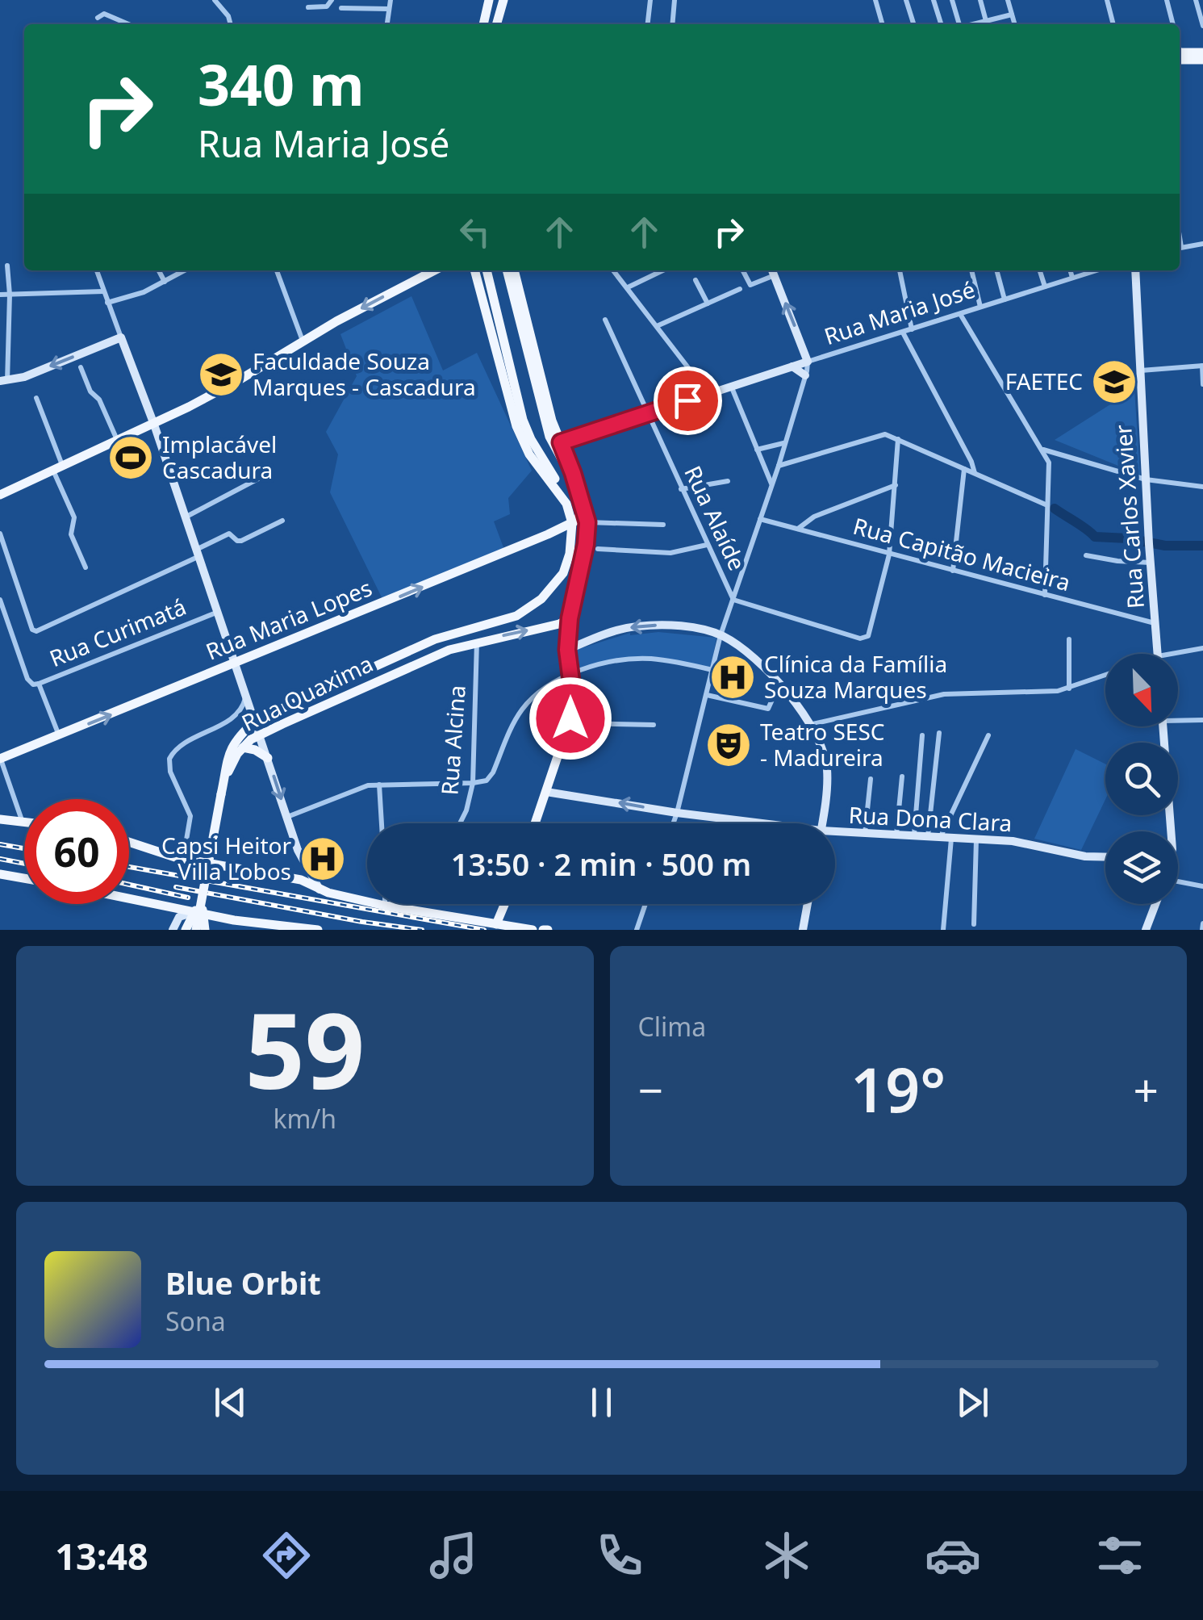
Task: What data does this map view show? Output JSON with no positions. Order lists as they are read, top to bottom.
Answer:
{
  "streets": {
    "main road": ["Rua Maria Lopes", "Rua Quaxima"],
    "street": [
      "Rua Maria José",
      "Rua Carlos Xavier",
      "Rua Alaíde",
      "Rua Capitão Macieira",
      "Rua Curimatá",
      "Rua Alcina",
      "Rua Dona Clara"
    ]
  },
  "crossings": [
    ["Rua Maria José", "Rua Alaíde"],
    ["Rua Carlos Xavier", "Rua Capitão Macieira"],
    ["Rua Maria Lopes", "Rua Curimatá"],
    ["Rua Maria Lopes", "Rua Quaxima"],
    ["Rua Quaxima", "Rua Alcina"]
  ],
  "one_way": ["Rua Maria Lopes"],
  "places": {
    "school or university": ["Faculdade Souza Marques - Cascadura", "FAETEC"],
    "sports": ["Implacável Cascadura"],
    "hospital": ["Clínica da Família Souza Marques", "Capsi Heitor Villa Lobos"],
    "theatre": ["Teatro SESC - Madureira"]
  },
  "north": "bottom right",
  "page": {
    "turn": ["340 m", "Rua Maria José"],
    "limit": "60",
    "trip": "13:50 · 2 min · 500 m",
    "tile": [
      ["59", "km/h"],
      "Clima"
    ],
    "heat": ["−", "19°", "+"],
    "song": ["Blue Orbit", "Sona"],
    "tabs": "13:48"
  }
}
